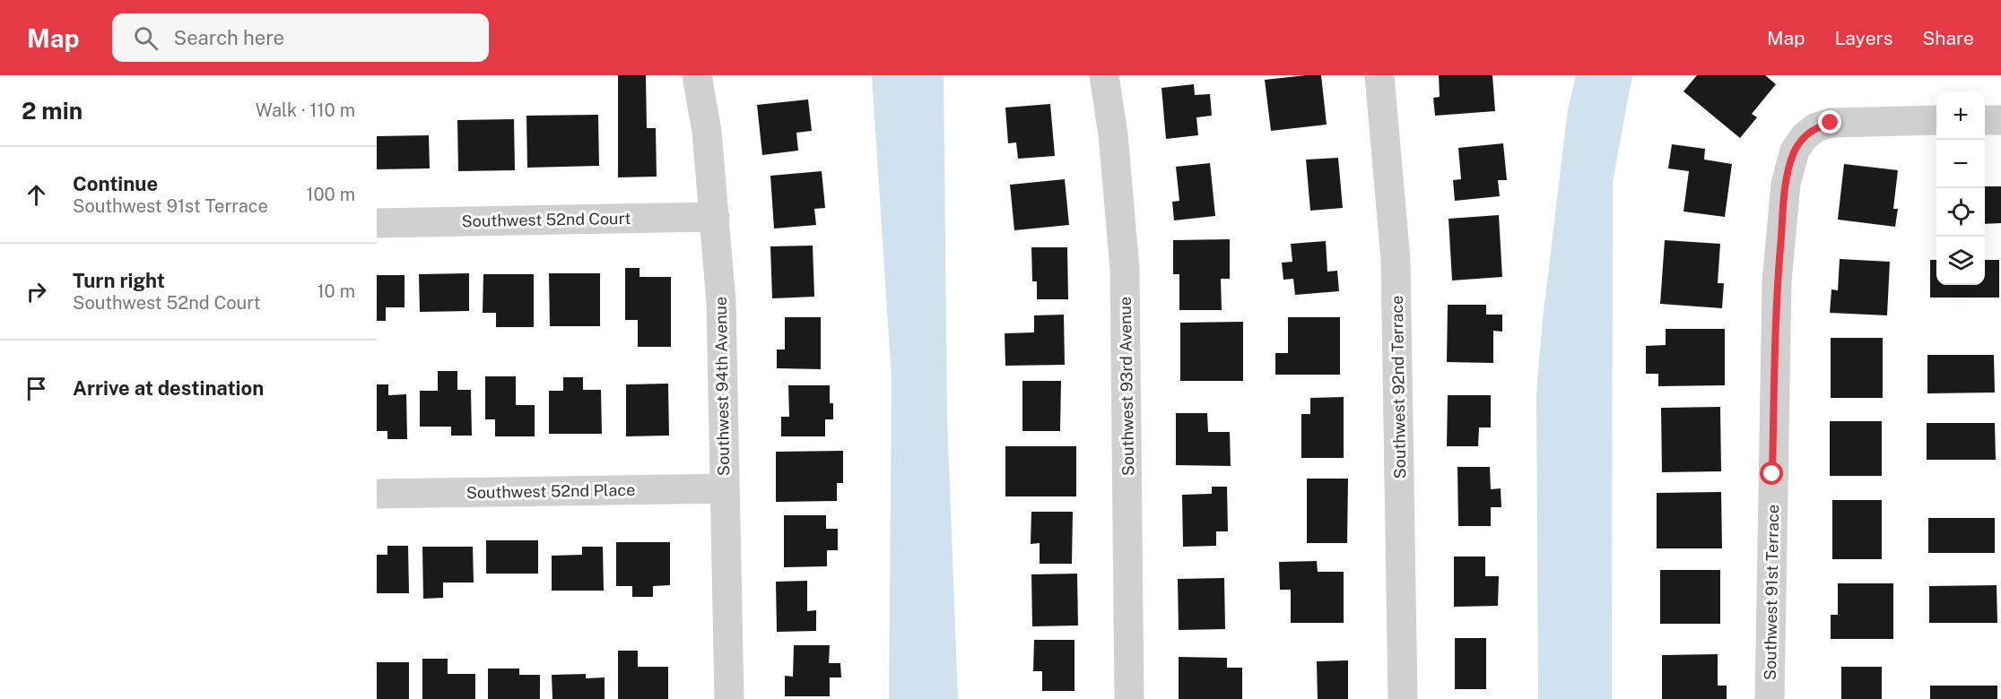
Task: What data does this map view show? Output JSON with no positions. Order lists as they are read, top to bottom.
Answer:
{
  "streets": {
    "street": [
      "Southwest 52nd Court",
      "Southwest 94th Avenue",
      "Southwest 93rd Avenue",
      "Southwest 92nd Terrace",
      "Southwest 52nd Place",
      "Southwest 91st Terrace"
    ]
  },
  "crossings": [
    ["Southwest 52nd Court", "Southwest 94th Avenue"],
    ["Southwest 94th Avenue", "Southwest 52nd Place"]
  ],
  "page": {
    "header": "Map",
    "search": "Search here",
    "nav": ["Map", "Layers", "Share"],
    "heading": ["2 min", "Walk · 110 m"],
    "map_buttons": ["+", "−"],
    "list": [
      ["Continue", "Southwest 91st Terrace", "100 m"],
      ["Turn right", "Southwest 52nd Court", "10 m"],
      "Arrive at destination"
    ]
  }
}
